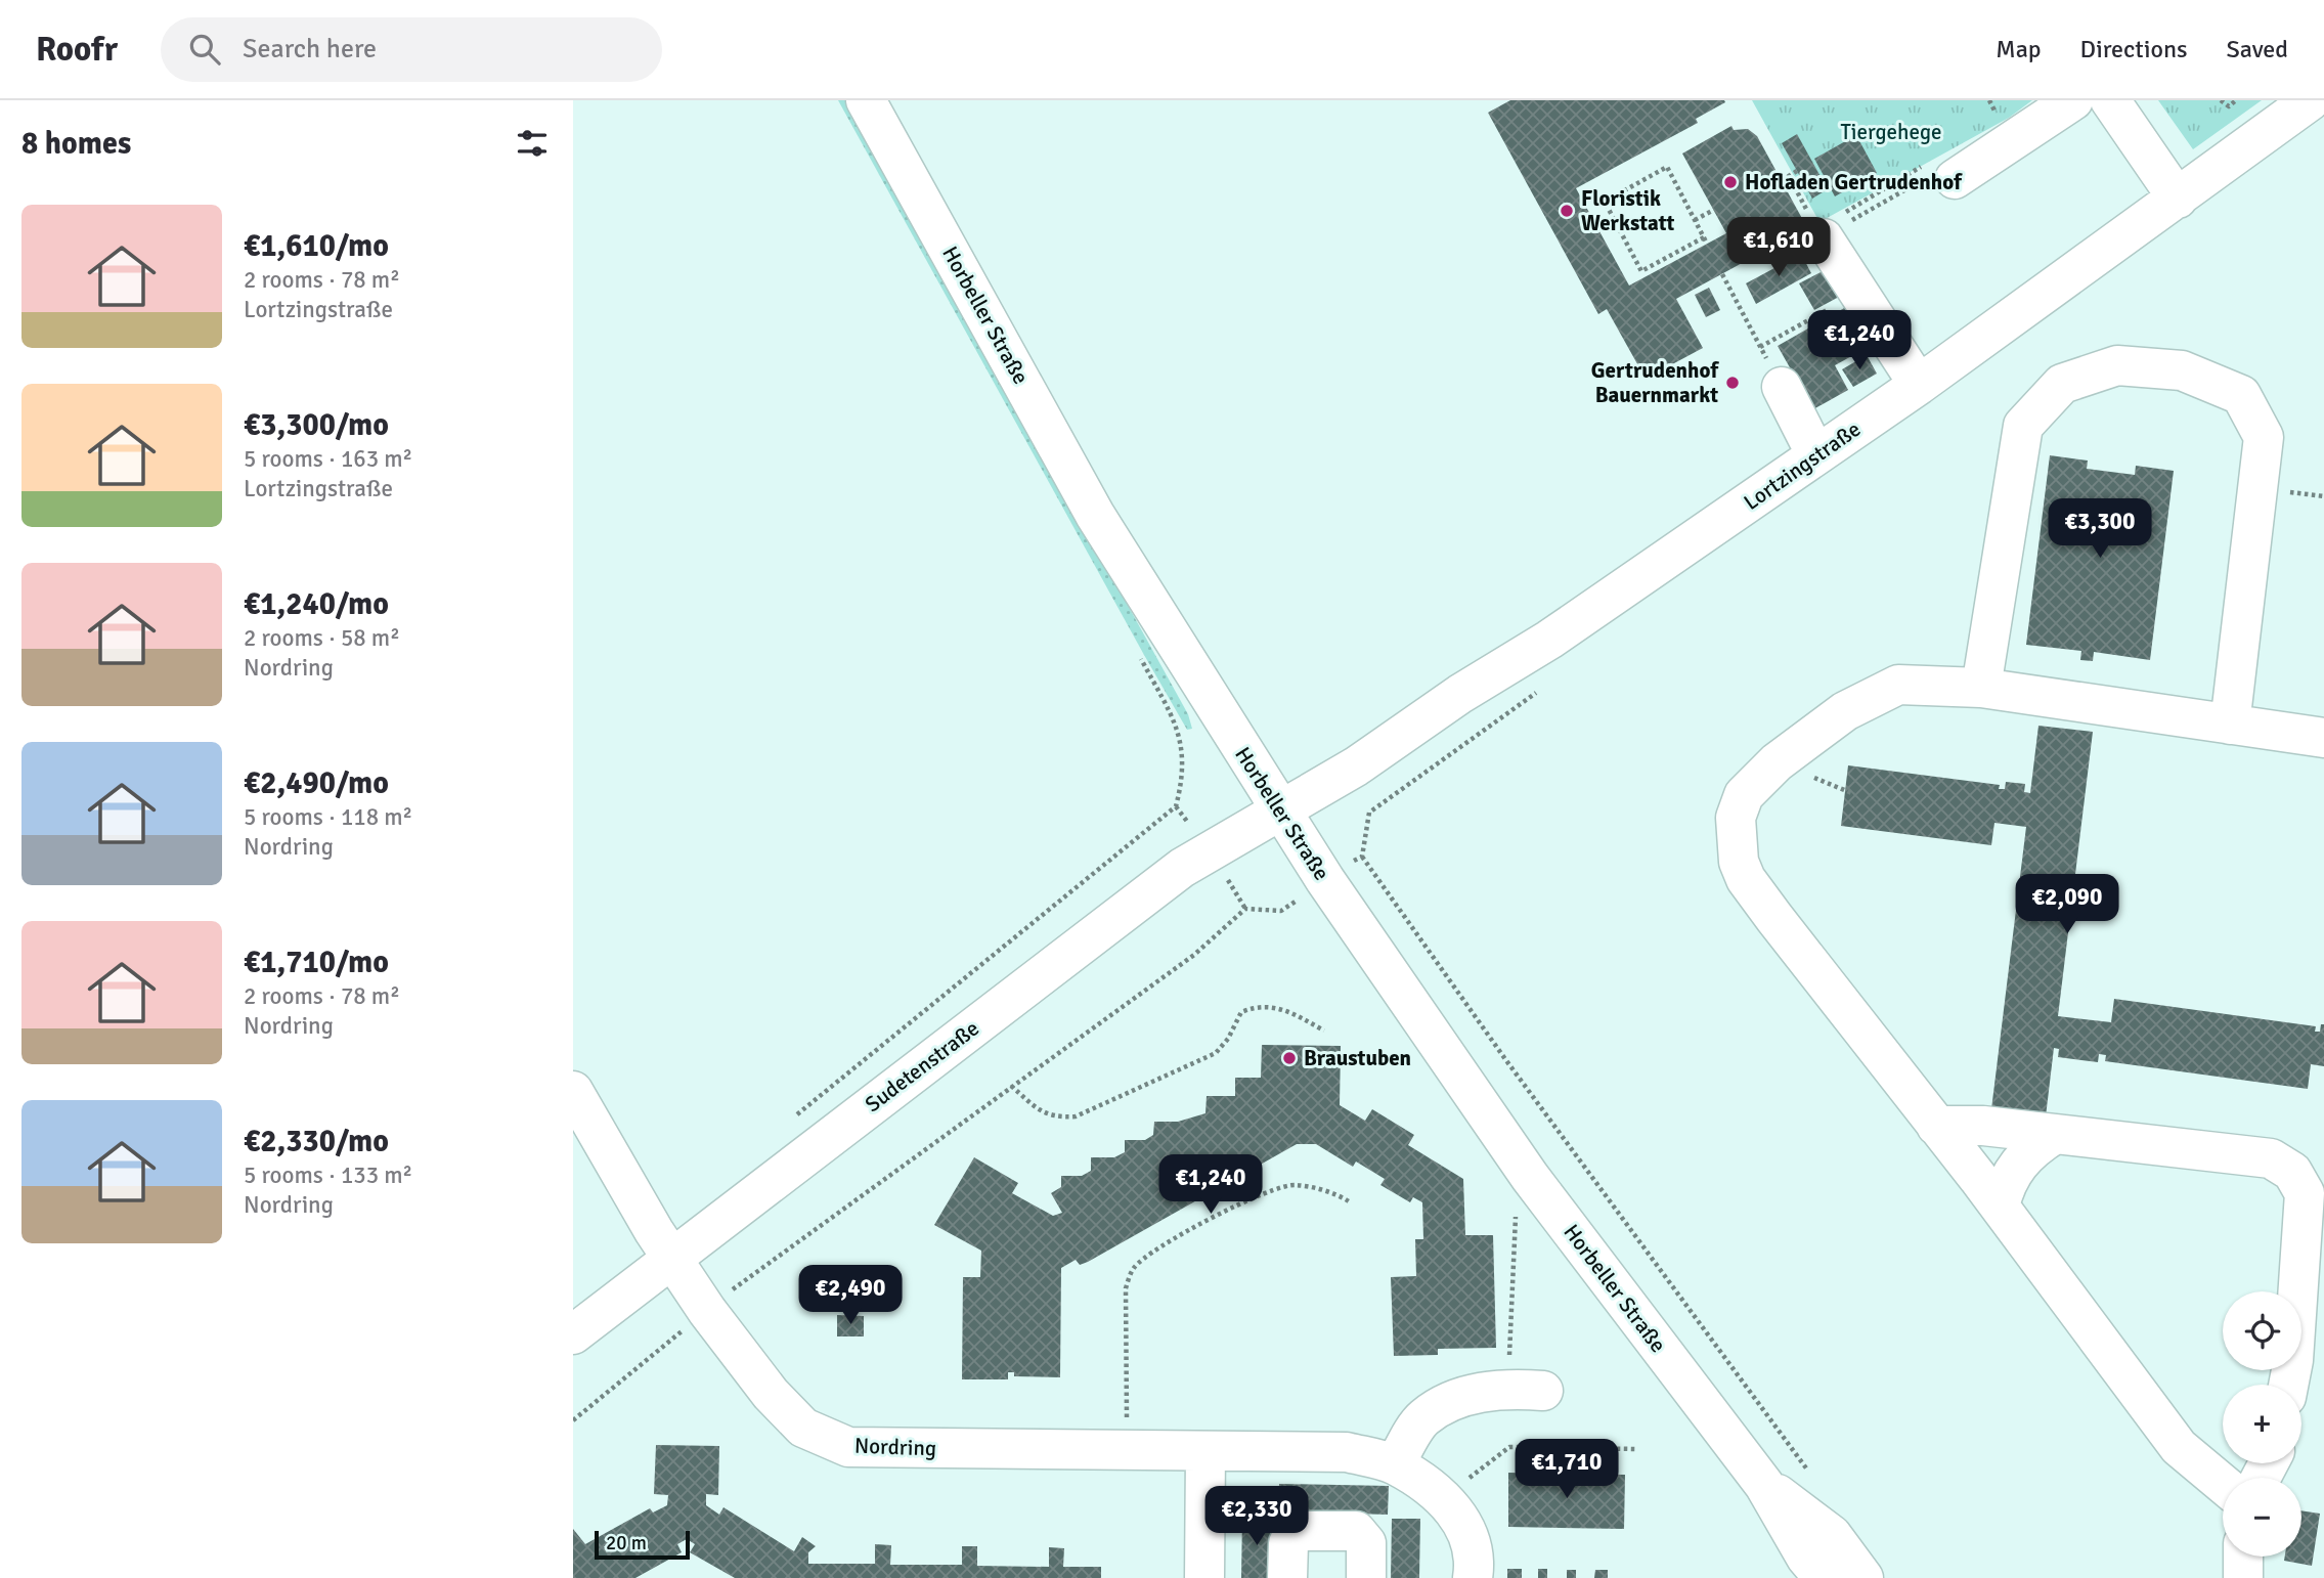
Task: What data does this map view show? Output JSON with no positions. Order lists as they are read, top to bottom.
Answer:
{
  "streets": {
    "street": [
      "Horbeller Straße",
      "Lortzingstraße",
      "Sudetenstraße",
      "Nordring"
    ]
  },
  "crossings": [
    ["Horbeller Straße", "Lortzingstraße"],
    ["Horbeller Straße", "Sudetenstraße"],
    ["Lortzingstraße", "Sudetenstraße"],
    ["Sudetenstraße", "Nordring"]
  ],
  "parks": ["Tiergehege"],
  "places": [
    "Hofladen Gertrudenhof",
    "Floristik Werkstatt",
    "Gertrudenhof Bauernmarkt",
    "Braustuben"
  ],
  "scale_bar": "20 m",
  "page": {
    "header": "Roofr",
    "search": "Search here",
    "nav": ["Map", "Directions", "Saved"],
    "heading": "8 homes",
    "list": [
      {
        "name": "€1,610/mo",
        "note": "2 rooms · 78 m² · Lortzingstraße"
      },
      {
        "name": "€3,300/mo",
        "note": "5 rooms · 163 m² · Lortzingstraße"
      },
      {
        "name": "€1,240/mo",
        "note": "2 rooms · 58 m² · Nordring"
      },
      {
        "name": "€2,490/mo",
        "note": "5 rooms · 118 m² · Nordring"
      },
      {
        "name": "€1,710/mo",
        "note": "2 rooms · 78 m² · Nordring"
      },
      {
        "name": "€2,330/mo",
        "note": "5 rooms · 133 m² · Nordring"
      }
    ],
    "price": [
      "€1,610",
      "€1,240",
      "€3,300",
      "€2,090",
      "€1,240",
      "€2,490",
      "€1,710",
      "€2,330"
    ],
    "map_buttons": ["+", "−"],
    "scale": "20 m"
  }
}
